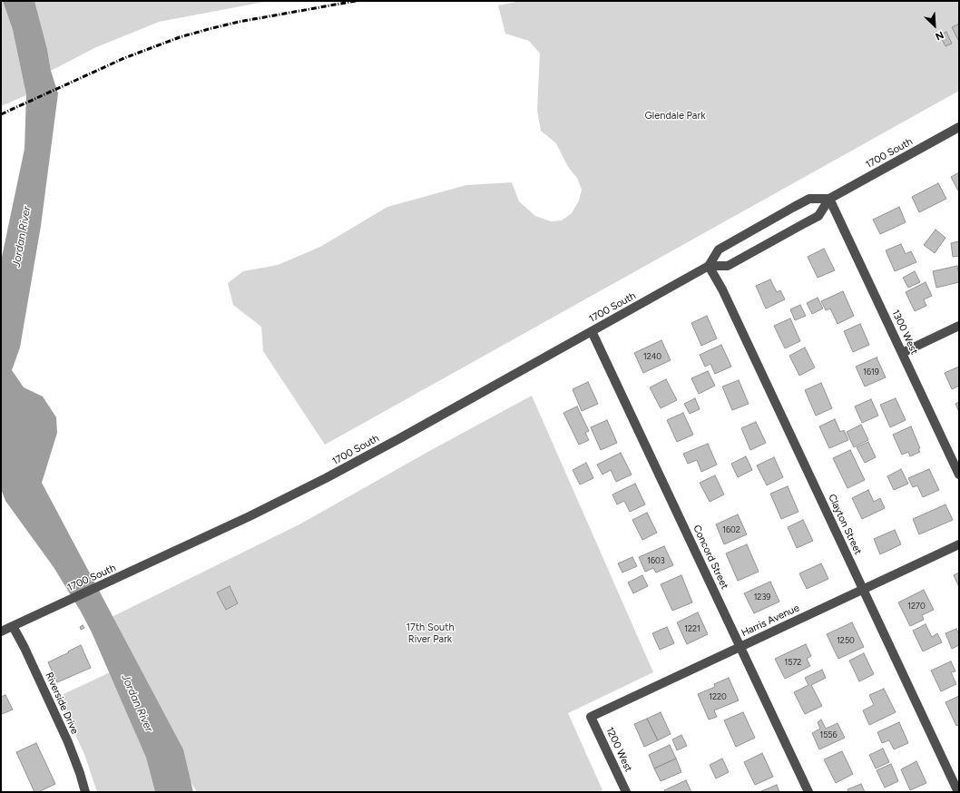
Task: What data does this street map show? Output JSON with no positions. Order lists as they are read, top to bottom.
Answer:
{
  "streets": {
    "street": [
      "1700 South",
      "1300 West",
      "Clayton Street",
      "Concord Street",
      "Harris Avenue",
      "Riverside Drive",
      "1200 West"
    ]
  },
  "crossings": [
    ["1700 South", "1300 West"],
    ["1700 South", "Clayton Street"],
    ["1700 South", "Concord Street"],
    ["1700 South", "Riverside Drive"],
    ["Clayton Street", "Harris Avenue"],
    ["Concord Street", "Harris Avenue"],
    ["Harris Avenue", "1200 West"]
  ],
  "water": ["Jordan River"],
  "parks": ["Glendale Park", "17th South River Park"],
  "house_numbers": [
    "1240",
    "1619",
    "1602",
    "1603",
    "1239",
    "1270",
    "1221",
    "1250",
    "1572",
    "1220",
    "1556"
  ],
  "north": "bottom right"
}
